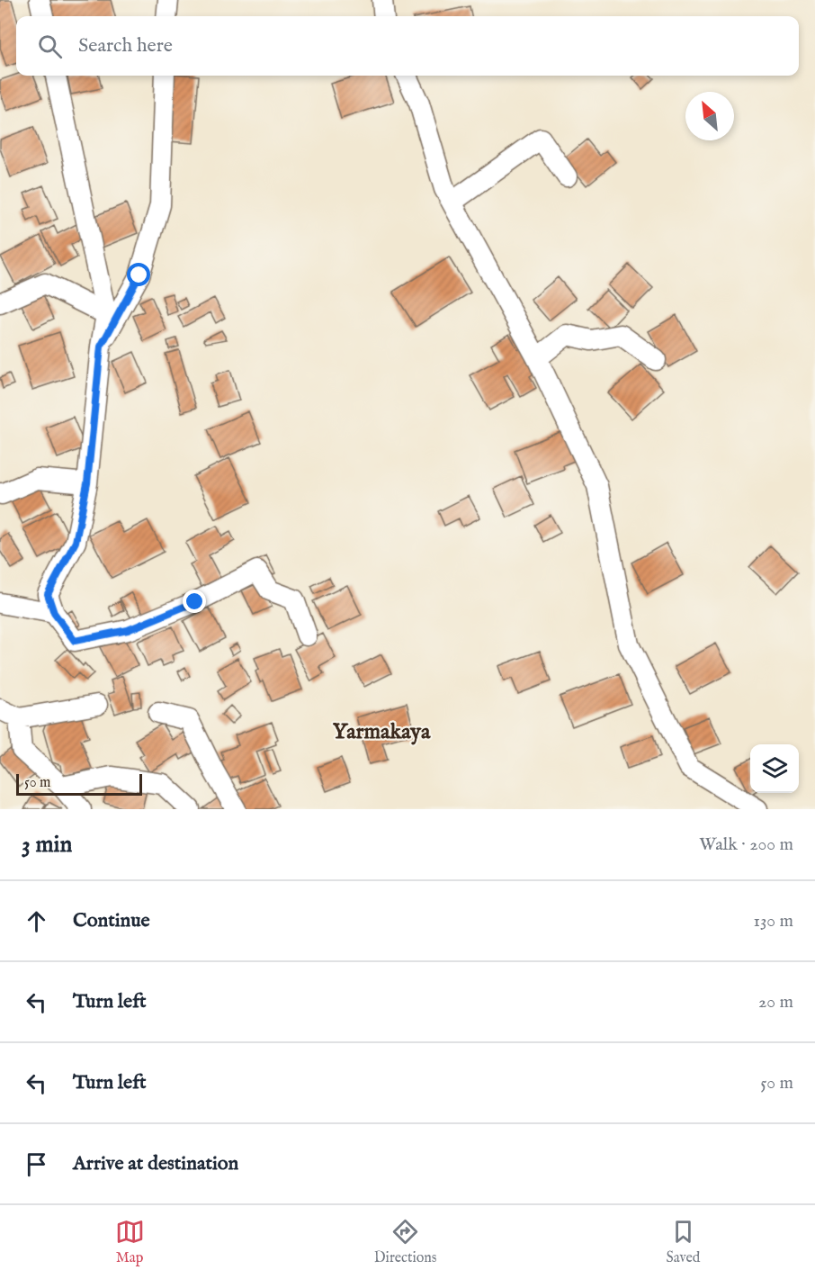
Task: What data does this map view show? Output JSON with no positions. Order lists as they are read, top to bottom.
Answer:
{
  "districts": ["Yarmakaya"],
  "scale_bar": "50 m",
  "north": "top left",
  "page": {
    "search": "Search here",
    "scale": "50 m",
    "heading": ["3 min", "Walk · 200 m"],
    "list": [
      ["Continue", "130 m"],
      ["Turn left", "20 m"],
      ["Turn left", "50 m"],
      "Arrive at destination"
    ],
    "nav": ["Map", "Directions", "Saved"]
  }
}
